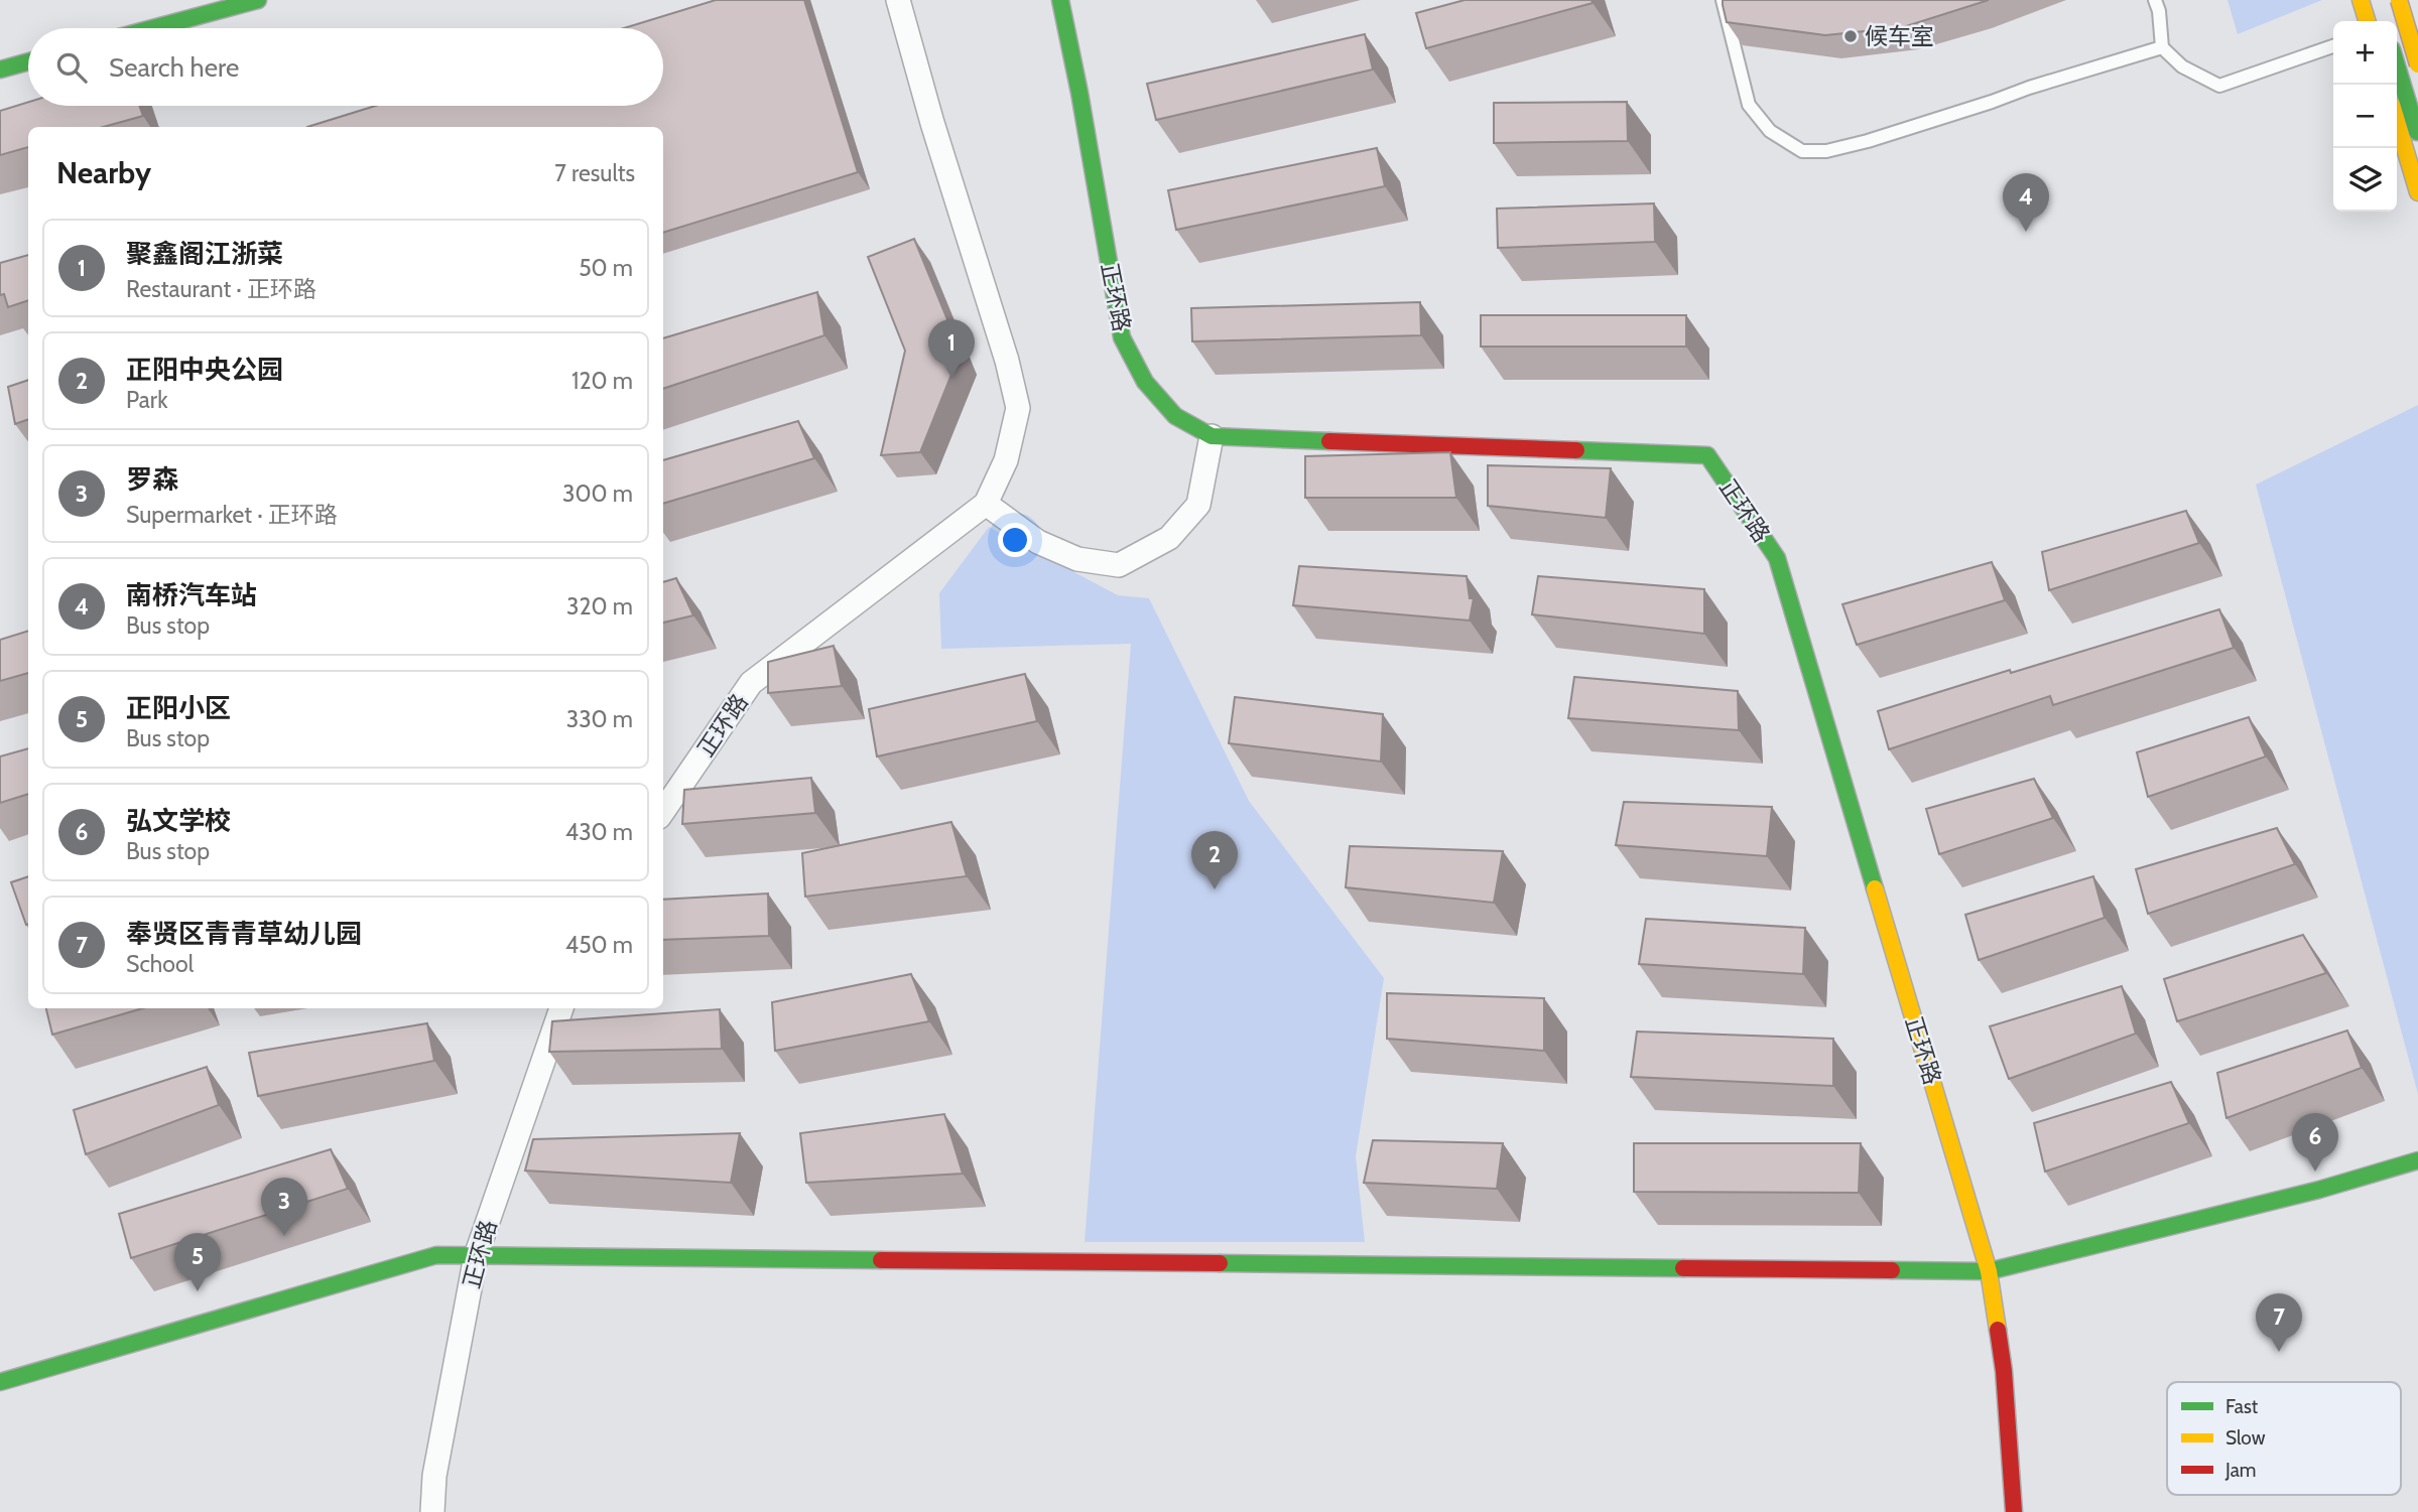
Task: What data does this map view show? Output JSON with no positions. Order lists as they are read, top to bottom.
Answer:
{
  "streets": {
    "main road": ["正环路"]
  },
  "places": ["候车室"],
  "legend": ["Fast", "Slow", "Jam"],
  "page": {
    "map_buttons": ["+", "−"],
    "search": "Search here",
    "heading": ["Nearby", "7 results"],
    "pins": [
      "4",
      "1",
      "2",
      "6",
      "3",
      "5",
      "7"
    ],
    "list": [
      {
        "mark": "1",
        "name": "聚鑫阁江浙菜",
        "note": "Restaurant · 正环路",
        "value": "50 m"
      },
      {
        "mark": "2",
        "name": "正阳中央公园",
        "note": "Park",
        "value": "120 m"
      },
      {
        "mark": "3",
        "name": "罗森",
        "note": "Supermarket · 正环路",
        "value": "300 m"
      },
      {
        "mark": "4",
        "name": "南桥汽车站",
        "note": "Bus stop",
        "value": "320 m"
      },
      {
        "mark": "5",
        "name": "正阳小区",
        "note": "Bus stop",
        "value": "330 m"
      },
      {
        "mark": "6",
        "name": "弘文学校",
        "note": "Bus stop",
        "value": "430 m"
      },
      {
        "mark": "7",
        "name": "奉贤区青青草幼儿园",
        "note": "School",
        "value": "450 m"
      }
    ]
  }
}
